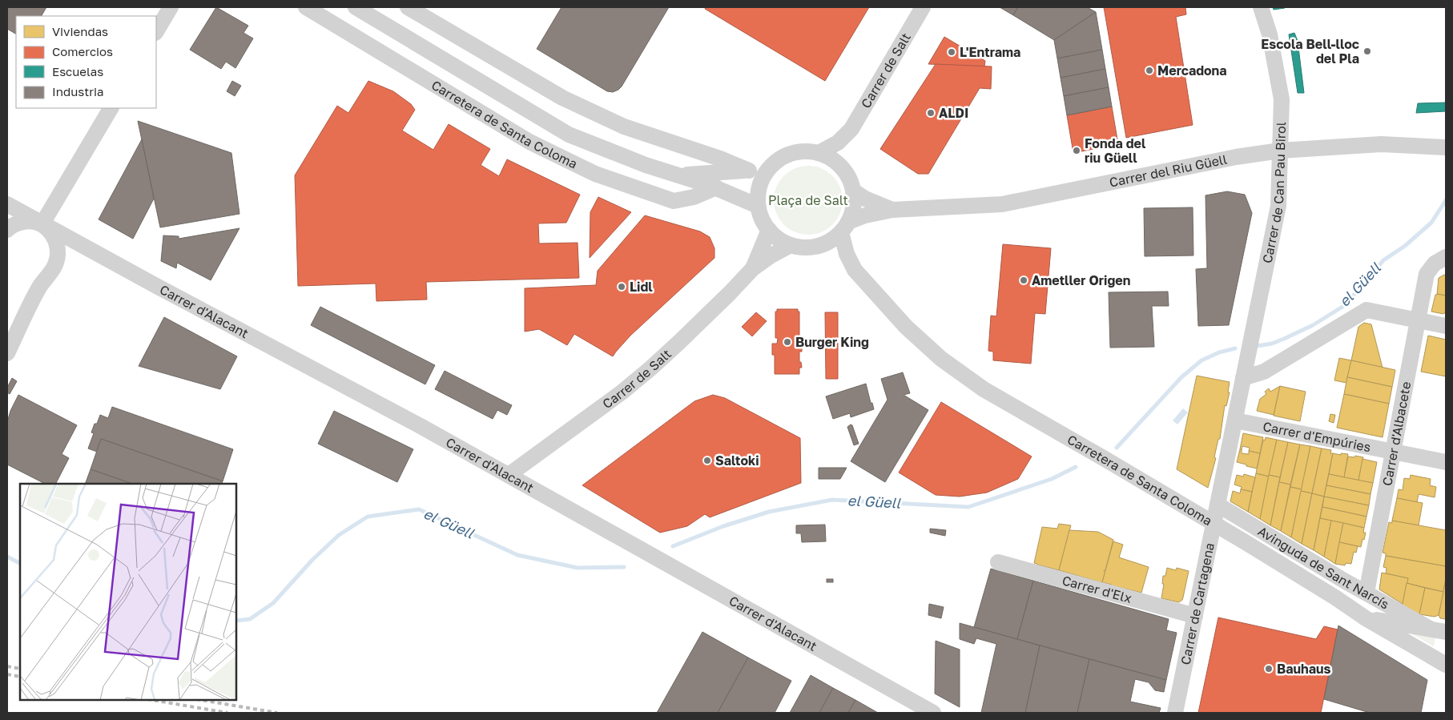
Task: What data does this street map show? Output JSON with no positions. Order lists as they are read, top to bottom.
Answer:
{
  "streets": {
    "street": [
      "Carrer de Salt",
      "Carretera de Santa Coloma",
      "Carrer del Riu Güell",
      "Carrer de Can Pau Birol",
      "Carrer d'Alacant",
      "Carrer d'Albacete",
      "Carrer d'Empúries",
      "Avinguda de Sant Narcís",
      "Carrer d'Elx",
      "Carrer de Cartagena"
    ]
  },
  "crossings": [
    ["Carrer de Salt", "Carretera de Santa Coloma"],
    ["Carrer de Salt", "Carrer del Riu Güell"],
    ["Carrer de Salt", "Carrer d'Alacant"],
    ["Carretera de Santa Coloma", "Carrer del Riu Güell"],
    ["Carretera de Santa Coloma", "Avinguda de Sant Narcís"],
    ["Carretera de Santa Coloma", "Carrer de Cartagena"],
    ["Carrer del Riu Güell", "Carrer de Can Pau Birol"],
    ["Carrer de Can Pau Birol", "Carrer de Cartagena"],
    ["Carrer d'Albacete", "Carrer d'Empúries"],
    ["Carrer d'Albacete", "Avinguda de Sant Narcís"],
    ["Carrer d'Empúries", "Carrer de Cartagena"],
    ["Avinguda de Sant Narcís", "Carrer de Cartagena"],
    ["Carrer d'Elx", "Carrer de Cartagena"]
  ],
  "water": ["el Güell"],
  "parks": ["Plaça de Salt"],
  "places": [
    "Escola Bell-lloc del Pla",
    "L'Entrama",
    "Mercadona",
    "ALDI",
    "Fonda del riu Güell",
    "Ametller Origen",
    "Lidl",
    "Burger King",
    "Saltoki",
    "Bauhaus"
  ],
  "legend": [
    "Viviendas",
    "Comercios",
    "Escuelas",
    "Industria"
  ]
}
